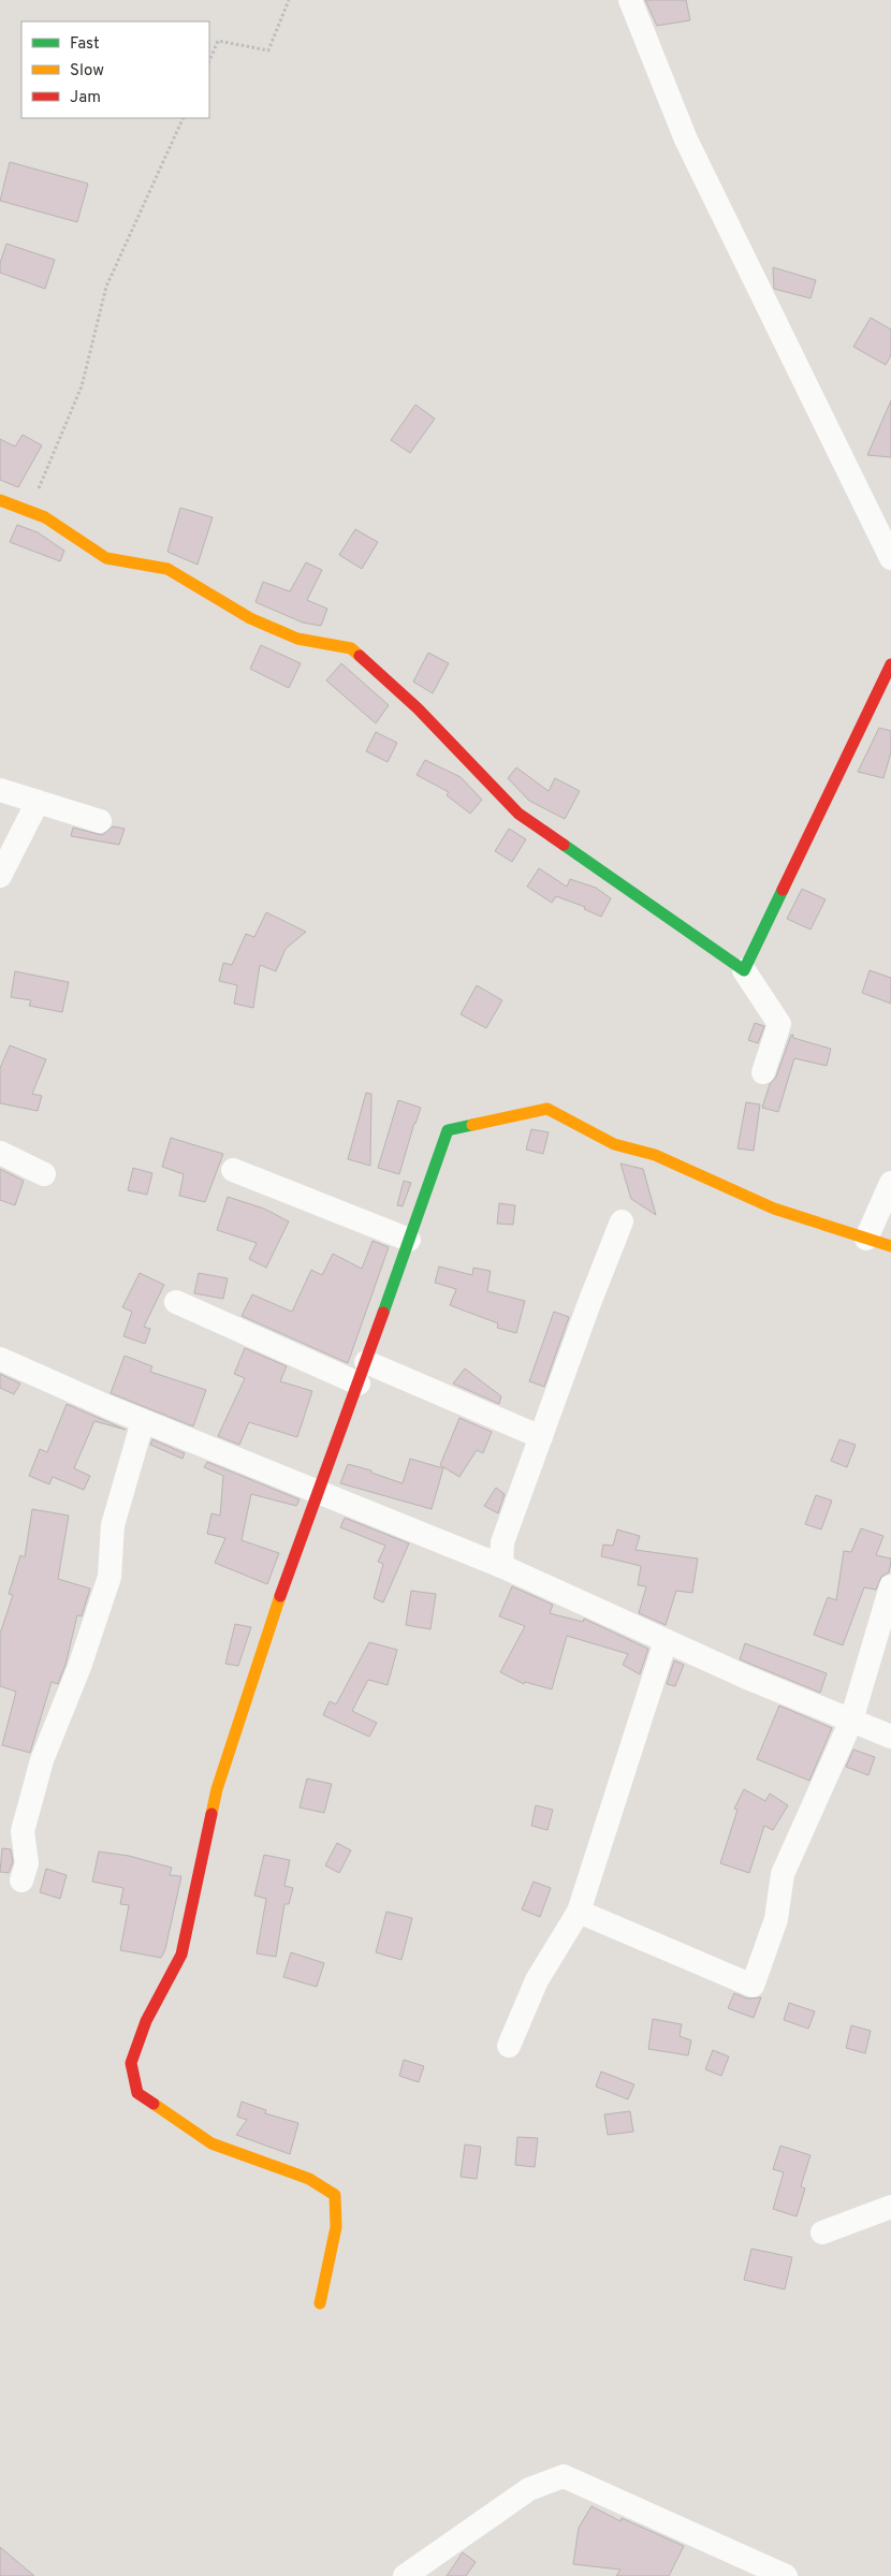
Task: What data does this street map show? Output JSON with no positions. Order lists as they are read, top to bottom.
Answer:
{
  "legend": ["Fast", "Slow", "Jam"]
}
